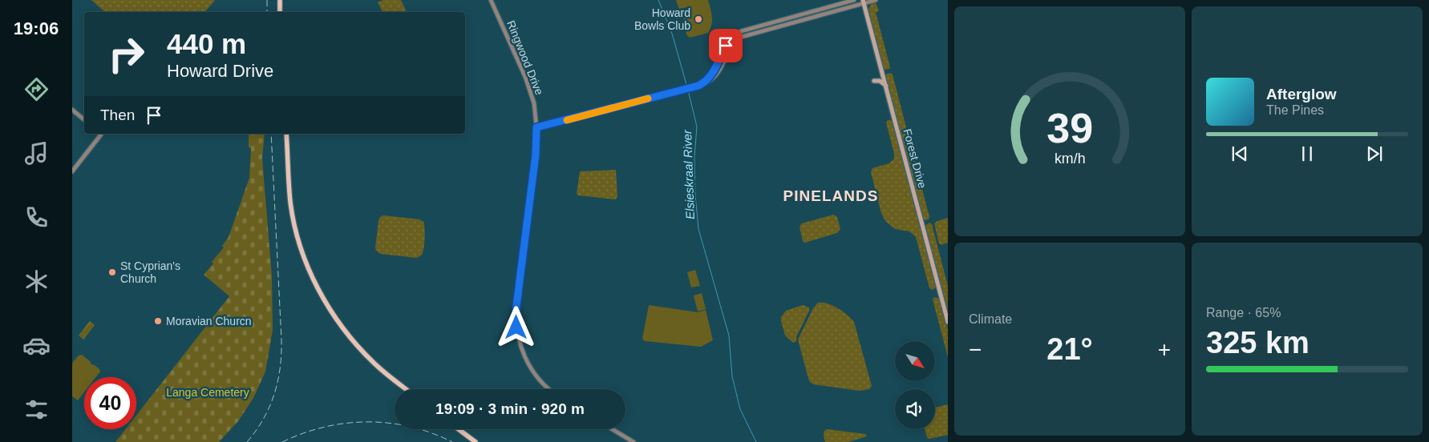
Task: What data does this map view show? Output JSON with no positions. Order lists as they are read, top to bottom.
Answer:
{
  "streets": {
    "main road": ["Forest Drive"],
    "street": ["Ringwood Drive"]
  },
  "districts": ["PINELANDS"],
  "water": ["Elsieskraal River"],
  "parks": ["Langa Cemetery"],
  "places": ["Howard Bowls Club", "St Cyprian's Church", "Moravian Churcn"],
  "north": "bottom right",
  "page": {
    "tabs": "19:06",
    "turn": ["440 m", "Howard Drive"],
    "song": ["Afterglow", "The Pines"],
    "then": "Then",
    "tile": [
      "Climate",
      ["Range · 65%", "325 km"]
    ],
    "heat": ["−", "21°", "+"],
    "limit": "40",
    "trip": "19:09 · 3 min · 920 m",
    "gauge": ["39", "km/h"]
  }
}
